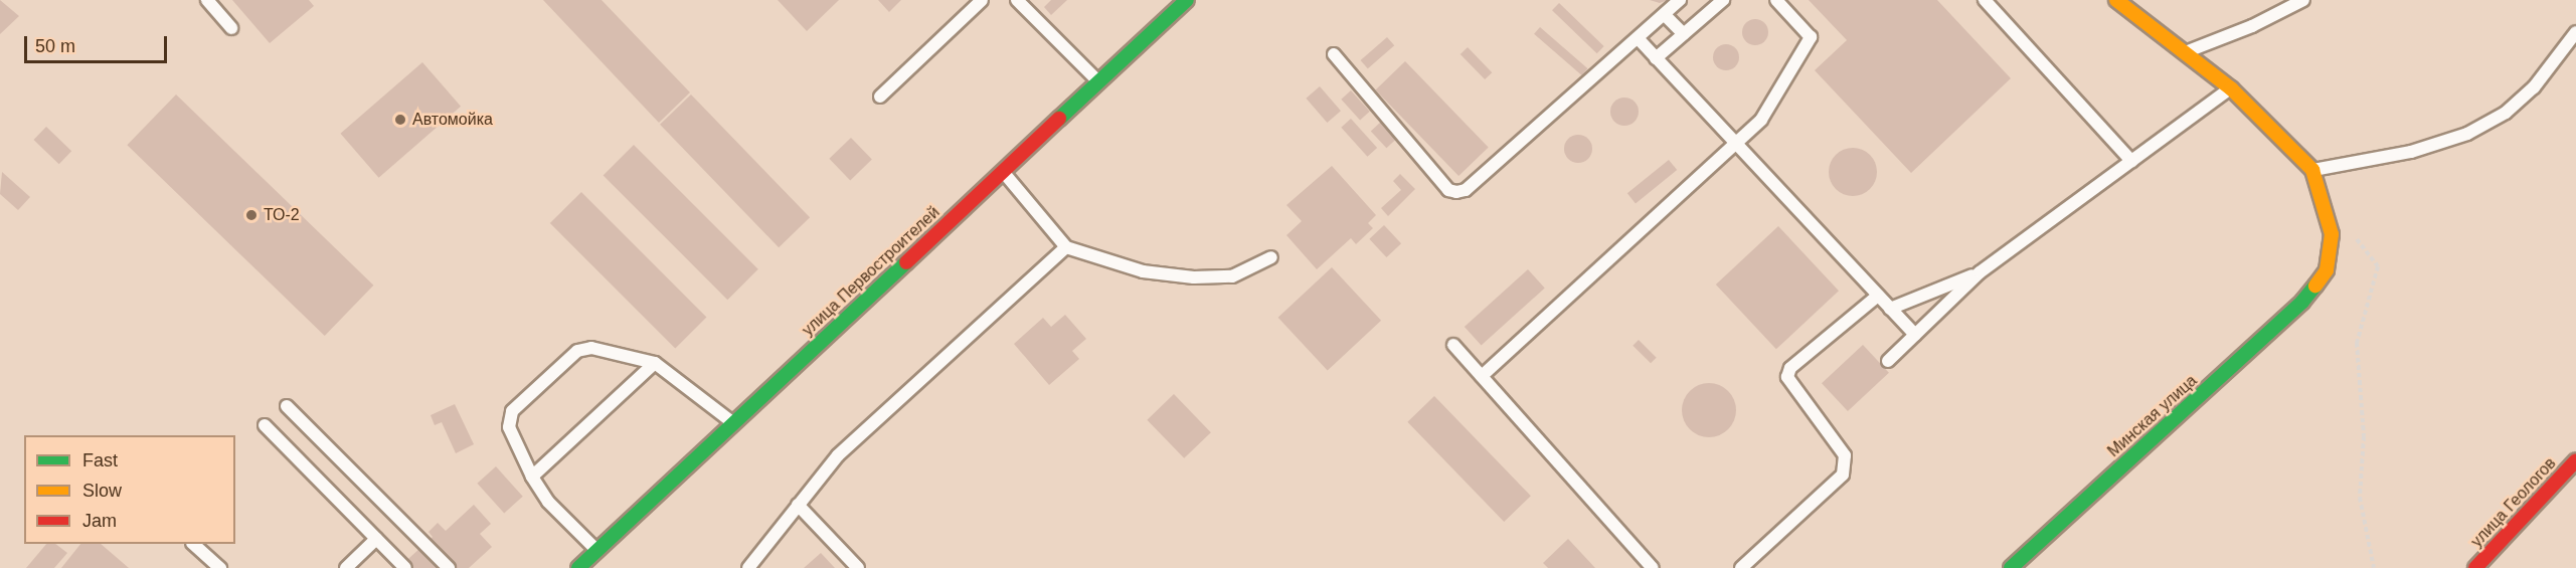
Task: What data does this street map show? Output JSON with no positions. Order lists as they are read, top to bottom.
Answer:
{
  "streets": {
    "street": ["улица Первостроителей", "Минская улица", "улица Геологов"]
  },
  "places": ["Автомойка", "ТО-2"],
  "legend": ["Fast", "Slow", "Jam"],
  "scale_bar": "50 m"
}
